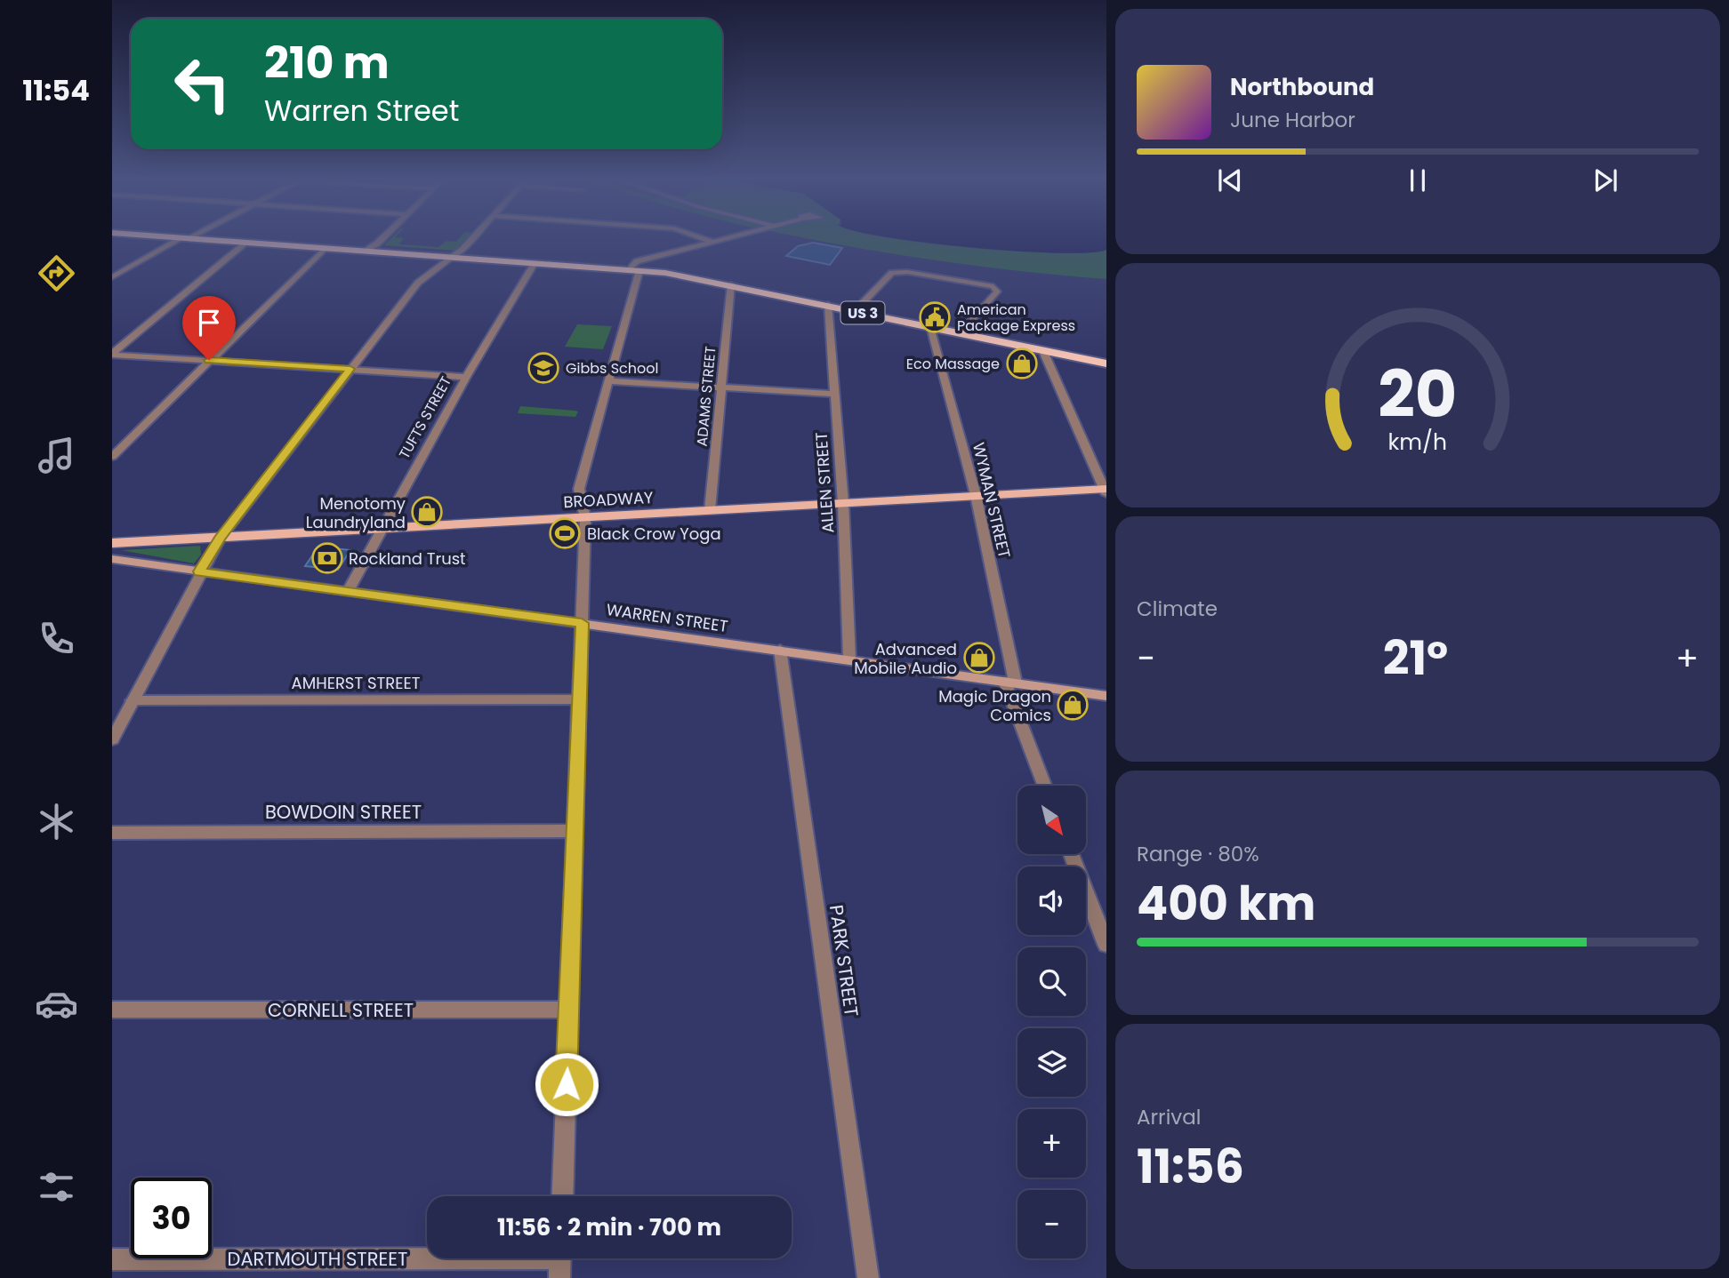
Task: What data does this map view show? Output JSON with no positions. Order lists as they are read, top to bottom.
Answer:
{
  "streets": {
    "highway": ["US 3"],
    "main road": ["BROADWAY", "WARREN STREET"],
    "street": [
      "ADAMS STREET",
      "TUFTS STREET",
      "ALLEN STREET",
      "WYMAN STREET",
      "AMHERST STREET",
      "BOWDOIN STREET",
      "PARK STREET",
      "CORNELL STREET",
      "DARTMOUTH STREET"
    ]
  },
  "crossings": [
    ["US 3", "ADAMS STREET"],
    ["US 3", "TUFTS STREET"],
    ["US 3", "ALLEN STREET"],
    ["US 3", "WYMAN STREET"],
    ["ADAMS STREET", "BROADWAY"],
    ["TUFTS STREET", "BROADWAY"],
    ["TUFTS STREET", "WARREN STREET"],
    ["ALLEN STREET", "BROADWAY"],
    ["ALLEN STREET", "WARREN STREET"],
    ["BROADWAY", "WYMAN STREET"],
    ["WYMAN STREET", "WARREN STREET"],
    ["WARREN STREET", "PARK STREET"]
  ],
  "places": {
    "public building": ["American Package Express"],
    "shop": [
      "Eco Massage",
      "Menotomy Laundryland",
      "Advanced Mobile Audio",
      "Magic Dragon Comics"
    ],
    "school or university": ["Gibbs School"],
    "sports": ["Black Crow Yoga"],
    "bank": ["Rockland Trust"]
  },
  "north": "bottom right",
  "page": {
    "tabs": "11:54",
    "turn": ["210 m", "Warren Street"],
    "song": ["Northbound", "June Harbor"],
    "tile": [
      "Climate",
      ["Range · 80%", "400 km"],
      ["Arrival", "11:56"]
    ],
    "heat": ["−", "21°", "+"],
    "map_buttons": ["+", "−"],
    "limit": "30",
    "trip": "11:56 · 2 min · 700 m",
    "gauge": ["20", "km/h"]
  }
}
